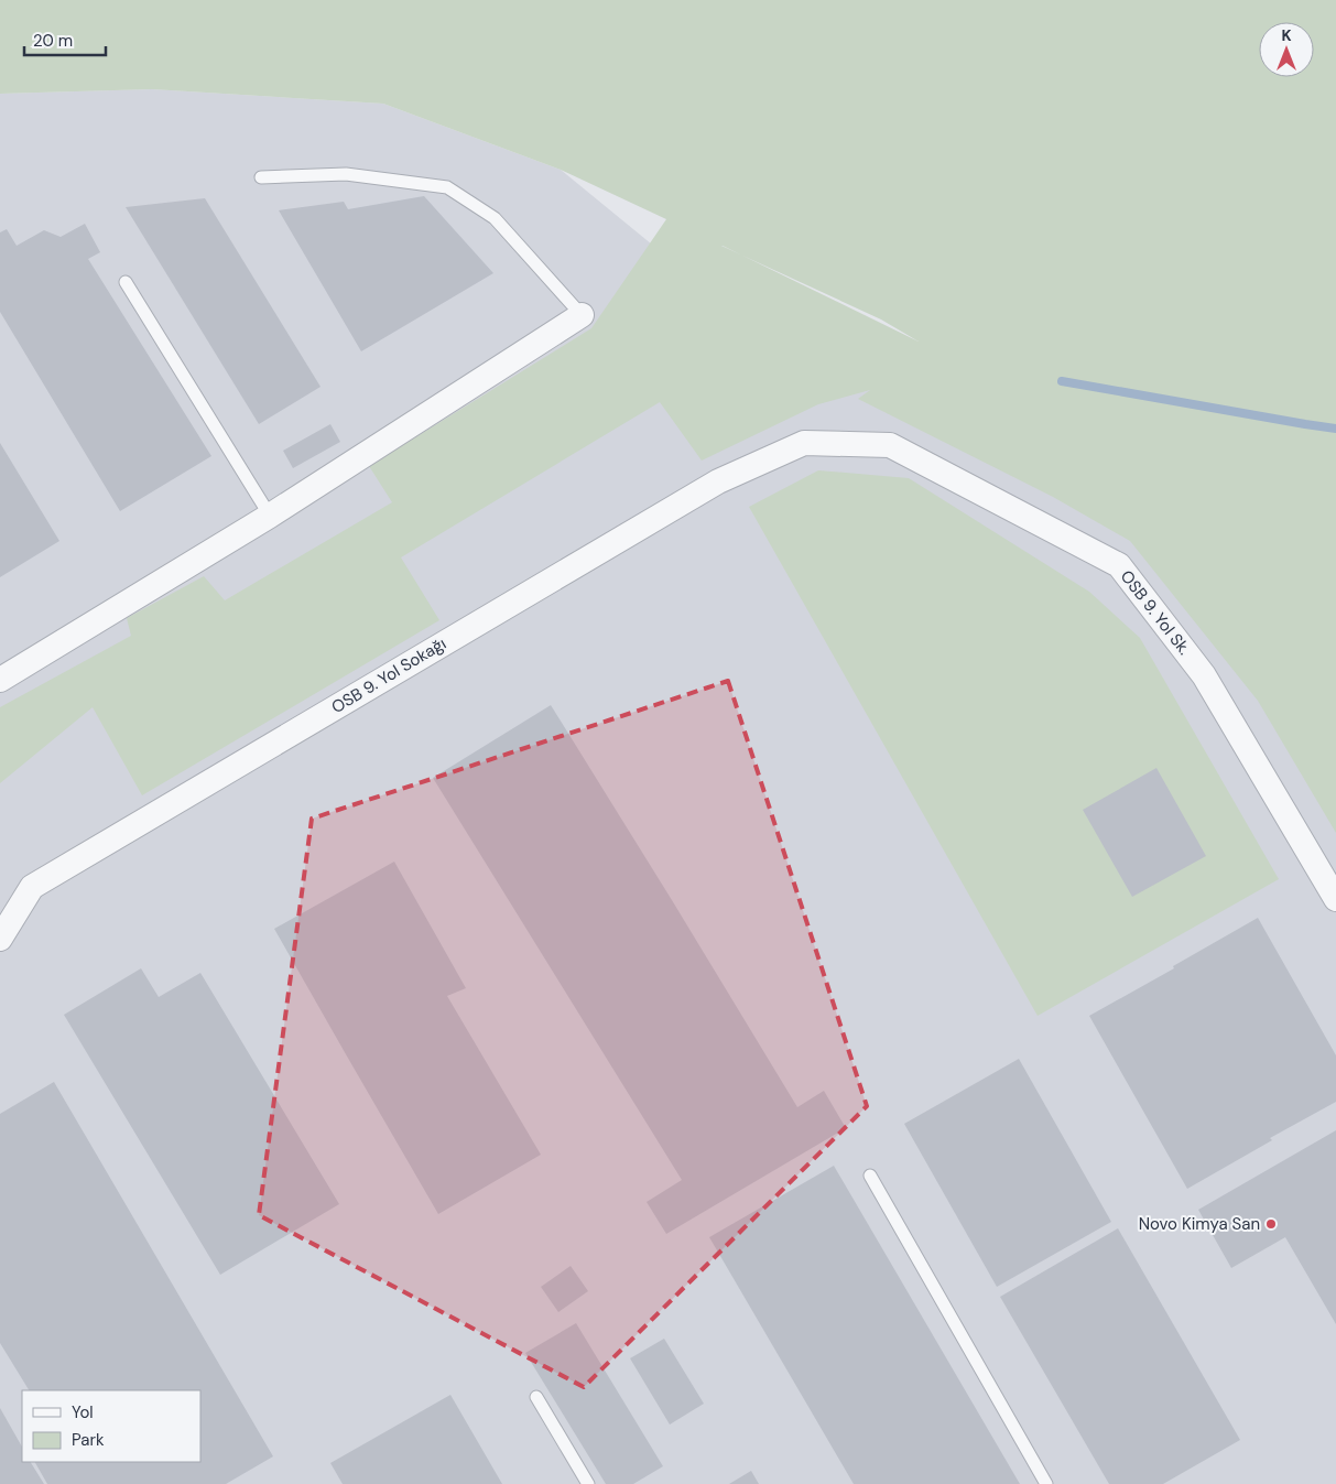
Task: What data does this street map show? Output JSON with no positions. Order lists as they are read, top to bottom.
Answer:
{
  "streets": {
    "street": ["OSB 9. Yol Sk.", "OSB 9. Yol Sokağı"]
  },
  "crossings": [
    ["OSB 9. Yol Sk.", "OSB 9. Yol Sokağı"]
  ],
  "places": ["Novo Kimya San"],
  "legend": ["Yol", "Park"],
  "scale_bar": "20 m",
  "north": "top"
}
